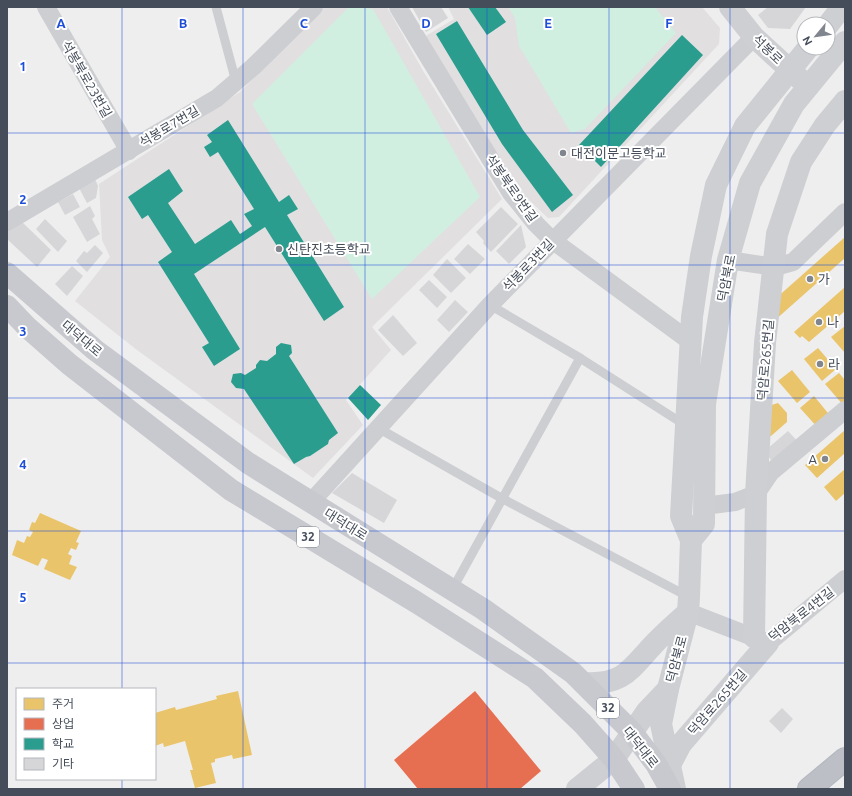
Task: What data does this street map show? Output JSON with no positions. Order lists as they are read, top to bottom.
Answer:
{
  "streets": {
    "main road": ["대덕대로", "32"],
    "street": [
      "석봉로",
      "석봉북로23번길",
      "석봉로7번길",
      "석봉북로9번길",
      "석봉로3번길",
      "덕암북로",
      "덕암로265번길",
      "덕암북로4번길"
    ]
  },
  "crossings": [
    ["석봉로", "석봉로3번길"],
    ["석봉로", "덕암북로"],
    ["석봉북로23번길", "석봉로7번길"],
    ["석봉북로9번길", "석봉로3번길"],
    ["석봉북로9번길", "덕암북로"],
    ["석봉로3번길", "대덕대로"],
    ["덕암북로", "대덕대로"],
    ["덕암북로", "32"],
    ["덕암북로", "덕암북로4번길"],
    ["덕암로265번길", "덕암북로4번길"]
  ],
  "places": [
    "대전이문고등학교",
    "신탄진초등학교",
    "가",
    "나",
    "라",
    "A"
  ],
  "legend": [
    "주거",
    "상업",
    "학교",
    "기타"
  ],
  "north": "bottom left",
  "grid": {
    "columns": [
      "A",
      "B",
      "C",
      "D",
      "E",
      "F"
    ],
    "rows": [
      "1",
      "2",
      "3",
      "4",
      "5"
    ]
  }
}
